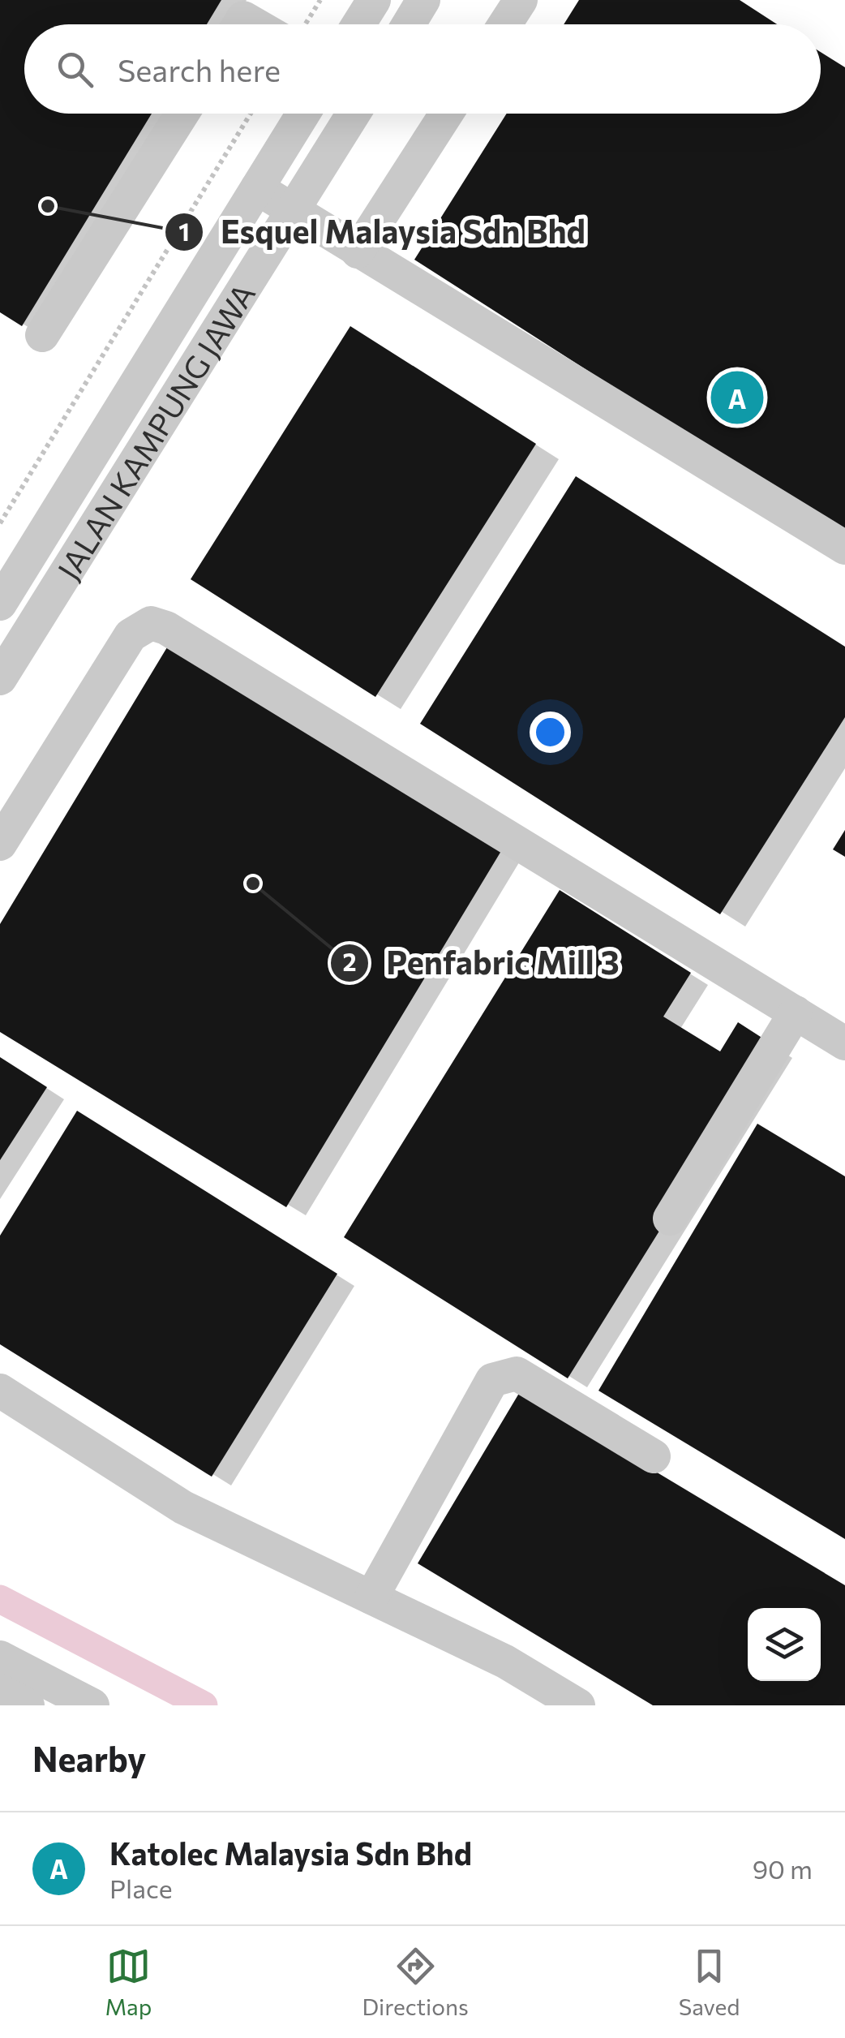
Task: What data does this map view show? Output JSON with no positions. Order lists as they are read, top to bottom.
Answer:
{
  "streets": {
    "street": ["JALAN KAMPUNG JAWA"]
  },
  "places": ["Esquel Malaysia Sdn Bhd", "Penfabric Mill 3"],
  "page": {
    "search": "Search here",
    "pins": "A",
    "heading": "Nearby",
    "list": [
      {
        "mark": "A",
        "name": "Katolec Malaysia Sdn Bhd",
        "note": "Place",
        "value": "90 m"
      }
    ],
    "nav": ["Map", "Directions", "Saved"]
  }
}
